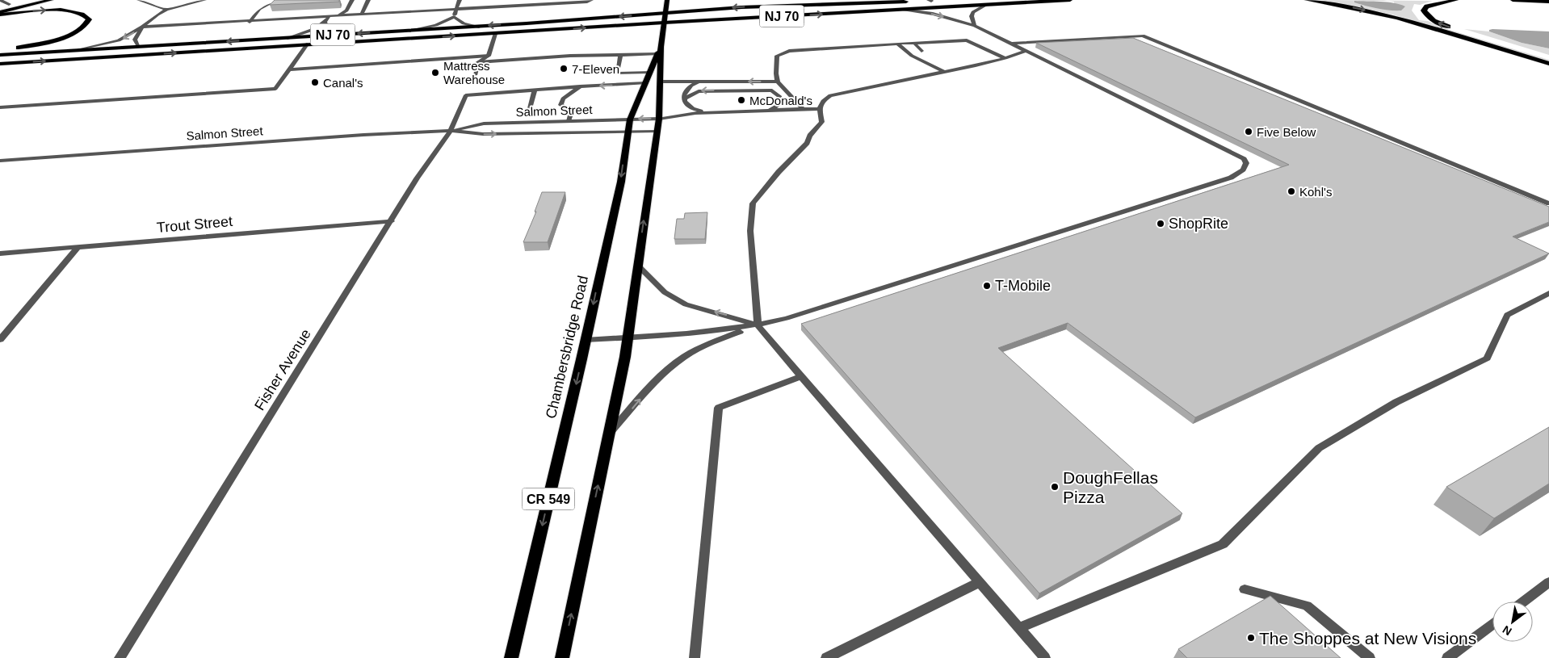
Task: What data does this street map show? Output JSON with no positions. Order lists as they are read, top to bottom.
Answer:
{
  "streets": {
    "highway": ["NJ 70"],
    "main road": ["Chambersbridge Road", "CR 549"],
    "street": ["Salmon Street", "Trout Street", "Fisher Avenue"]
  },
  "crossings": [
    ["NJ 70", "Chambersbridge Road"],
    ["Salmon Street", "Chambersbridge Road"],
    ["Salmon Street", "Fisher Avenue"],
    ["Trout Street", "Fisher Avenue"]
  ],
  "places": [
    "7-Eleven",
    "Mattress Warehouse",
    "Canal's",
    "McDonald's",
    "Five Below",
    "Kohl's",
    "ShopRite",
    "T-Mobile",
    "DoughFellas Pizza",
    "The Shoppes at New Visions"
  ],
  "north": "bottom left"
}
